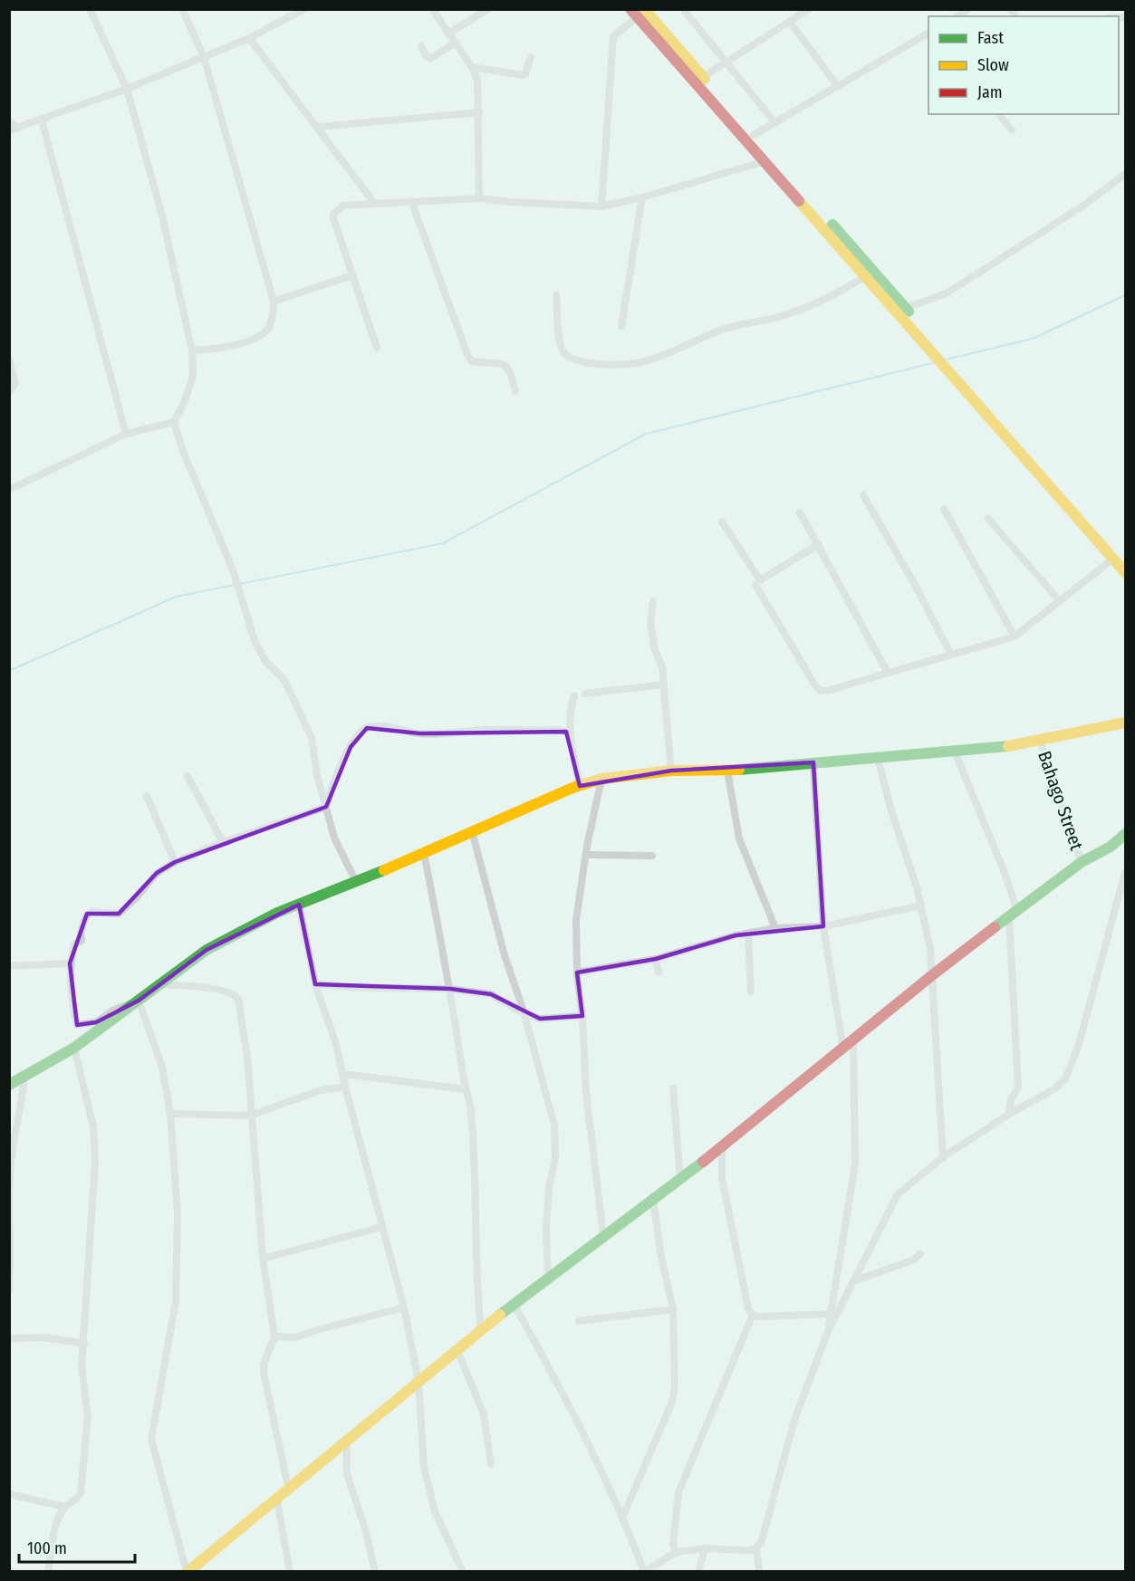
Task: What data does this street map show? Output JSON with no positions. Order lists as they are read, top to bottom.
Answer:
{
  "streets": {
    "street": ["Bahago Street"]
  },
  "legend": ["Fast", "Slow", "Jam"],
  "scale_bar": "100 m"
}
